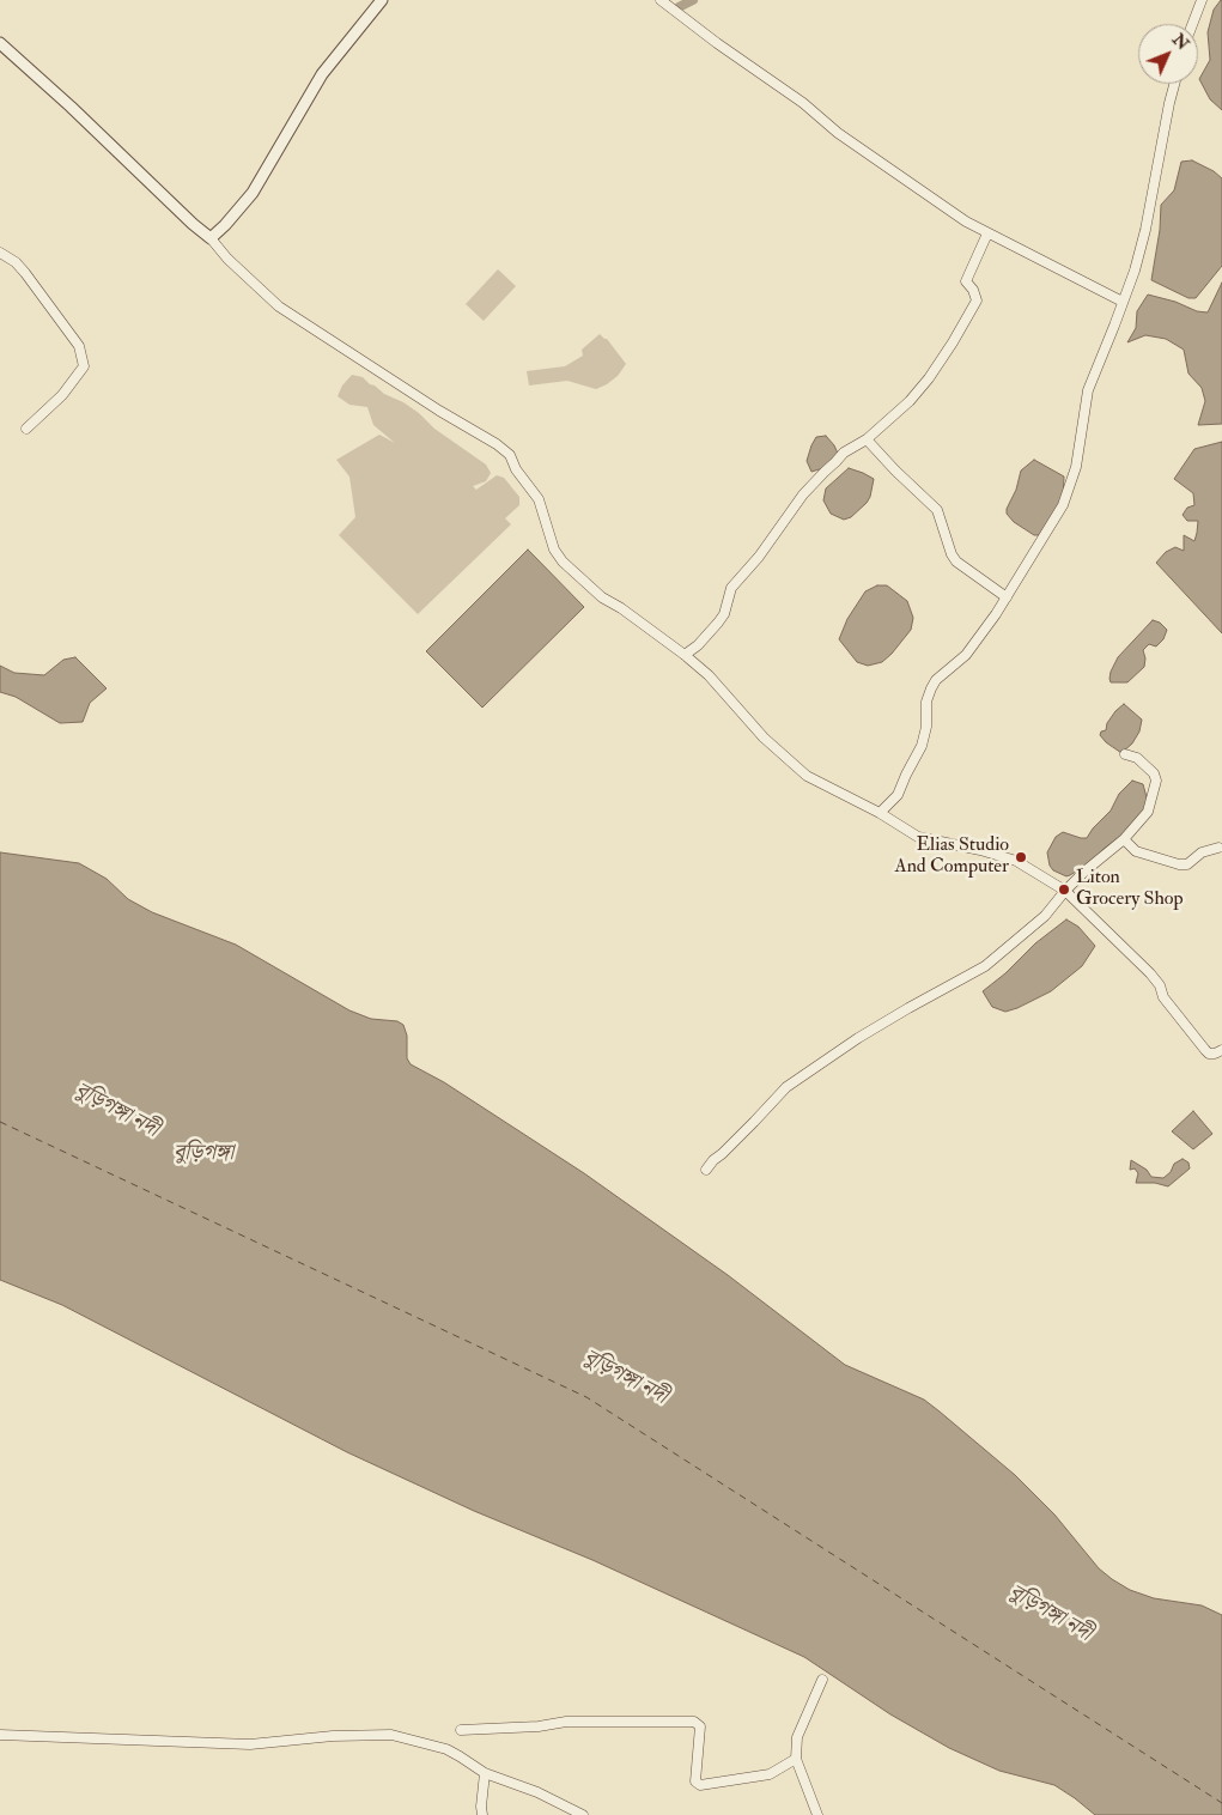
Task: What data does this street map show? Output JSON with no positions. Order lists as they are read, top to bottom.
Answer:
{
  "water": ["বুড়িগঙ্গা নদী", "বুড়িগঙ্গা"],
  "places": ["Elias Studio And Computer", "Liton Grocery Shop"],
  "north": "top right"
}
